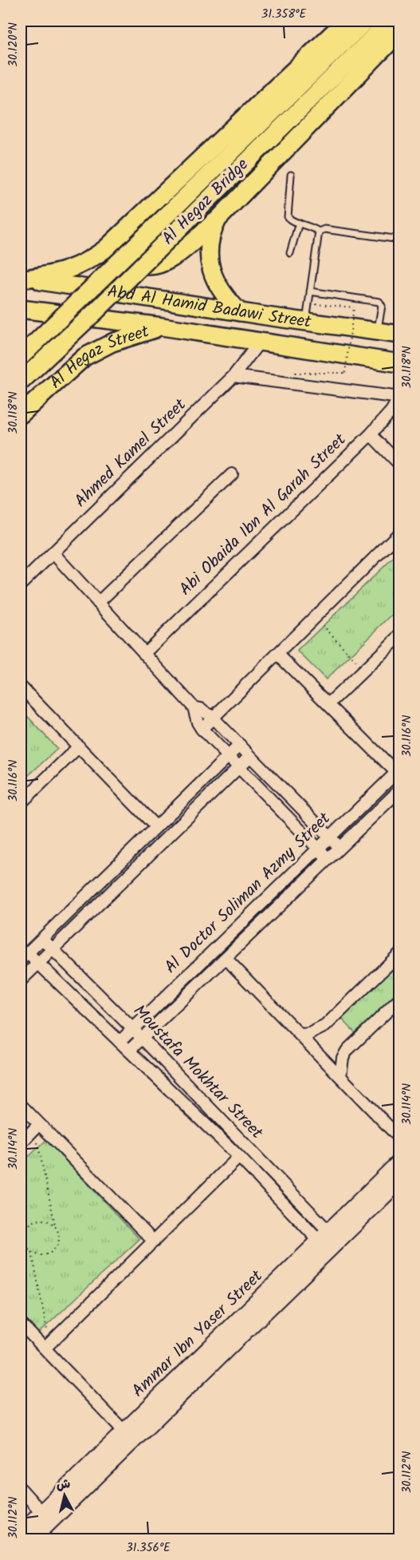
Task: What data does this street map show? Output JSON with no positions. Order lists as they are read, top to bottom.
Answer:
{
  "streets": {
    "main road": ["Al Hegaz Bridge", "Abd Al Hamid Badawi Street", "Al Hegaz Street"],
    "street": [
      "Ahmed Kamel Street",
      "Abi Obaida Ibn Al Garah Street",
      "Al Doctor Soliman Azmy Street",
      "Moustafa Mokhtar Street",
      "Ammar Ibn Yaser Street"
    ]
  },
  "crossings": [
    ["Abd Al Hamid Badawi Street", "Al Hegaz Street"],
    ["Abd Al Hamid Badawi Street", "Ahmed Kamel Street"],
    ["Al Doctor Soliman Azmy Street", "Moustafa Mokhtar Street"],
    ["Moustafa Mokhtar Street", "Ammar Ibn Yaser Street"]
  ],
  "north": "top",
  "coordinates": [
    "31.358°E",
    "30.120°N",
    "30.118°N",
    "30.116°N",
    "30.114°N",
    "30.112°N",
    "31.356°E"
  ]
}
